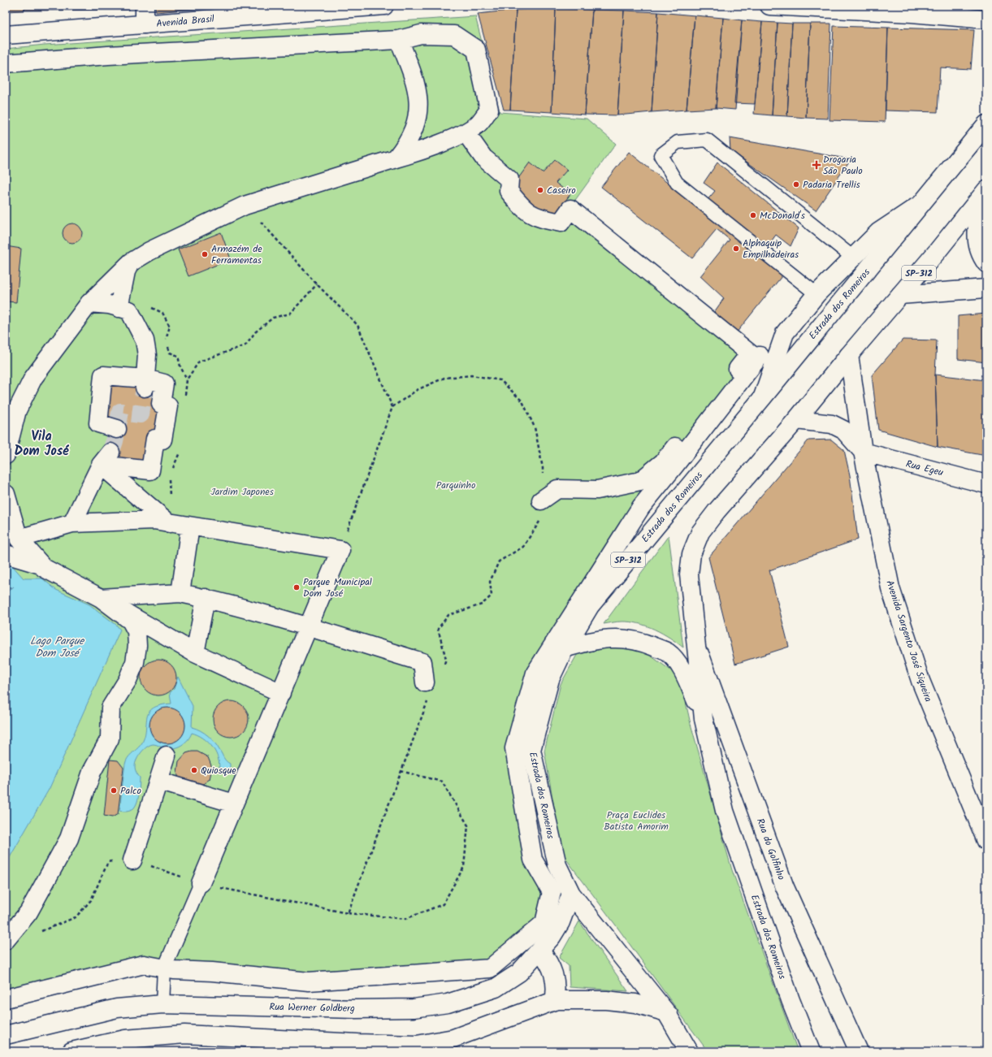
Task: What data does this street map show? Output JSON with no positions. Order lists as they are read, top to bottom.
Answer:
{
  "streets": {
    "street": [
      "Avenida Brasil",
      "SP-312",
      "Estrada dos Romeiros",
      "Rua Egeu",
      "Avenida Sargento José Siqueira",
      "Rua do Golfinho",
      "Rua Werner Goldberg"
    ]
  },
  "crossings": [
    ["Estrada dos Romeiros", "Avenida Sargento José Siqueira"],
    ["Estrada dos Romeiros", "Rua do Golfinho"],
    ["Estrada dos Romeiros", "Rua Werner Goldberg"],
    ["Rua Egeu", "Avenida Sargento José Siqueira"]
  ],
  "districts": ["Vila Dom José"],
  "water": ["Lago Parque Dom José"],
  "parks": ["Parquinho", "Jardim Japones", "Praça Euclides Batista Amorim"],
  "places": {
    "health": ["Drogaria São Paulo"],
    "other": [
      "Padaria Trellis",
      "Caseiro",
      "McDonald's",
      "Alphaquip Empilhadeiras",
      "Armazém de Ferramentas",
      "Parque Municipal Dom José",
      "Quiosque",
      "Palco"
    ]
  }
}
